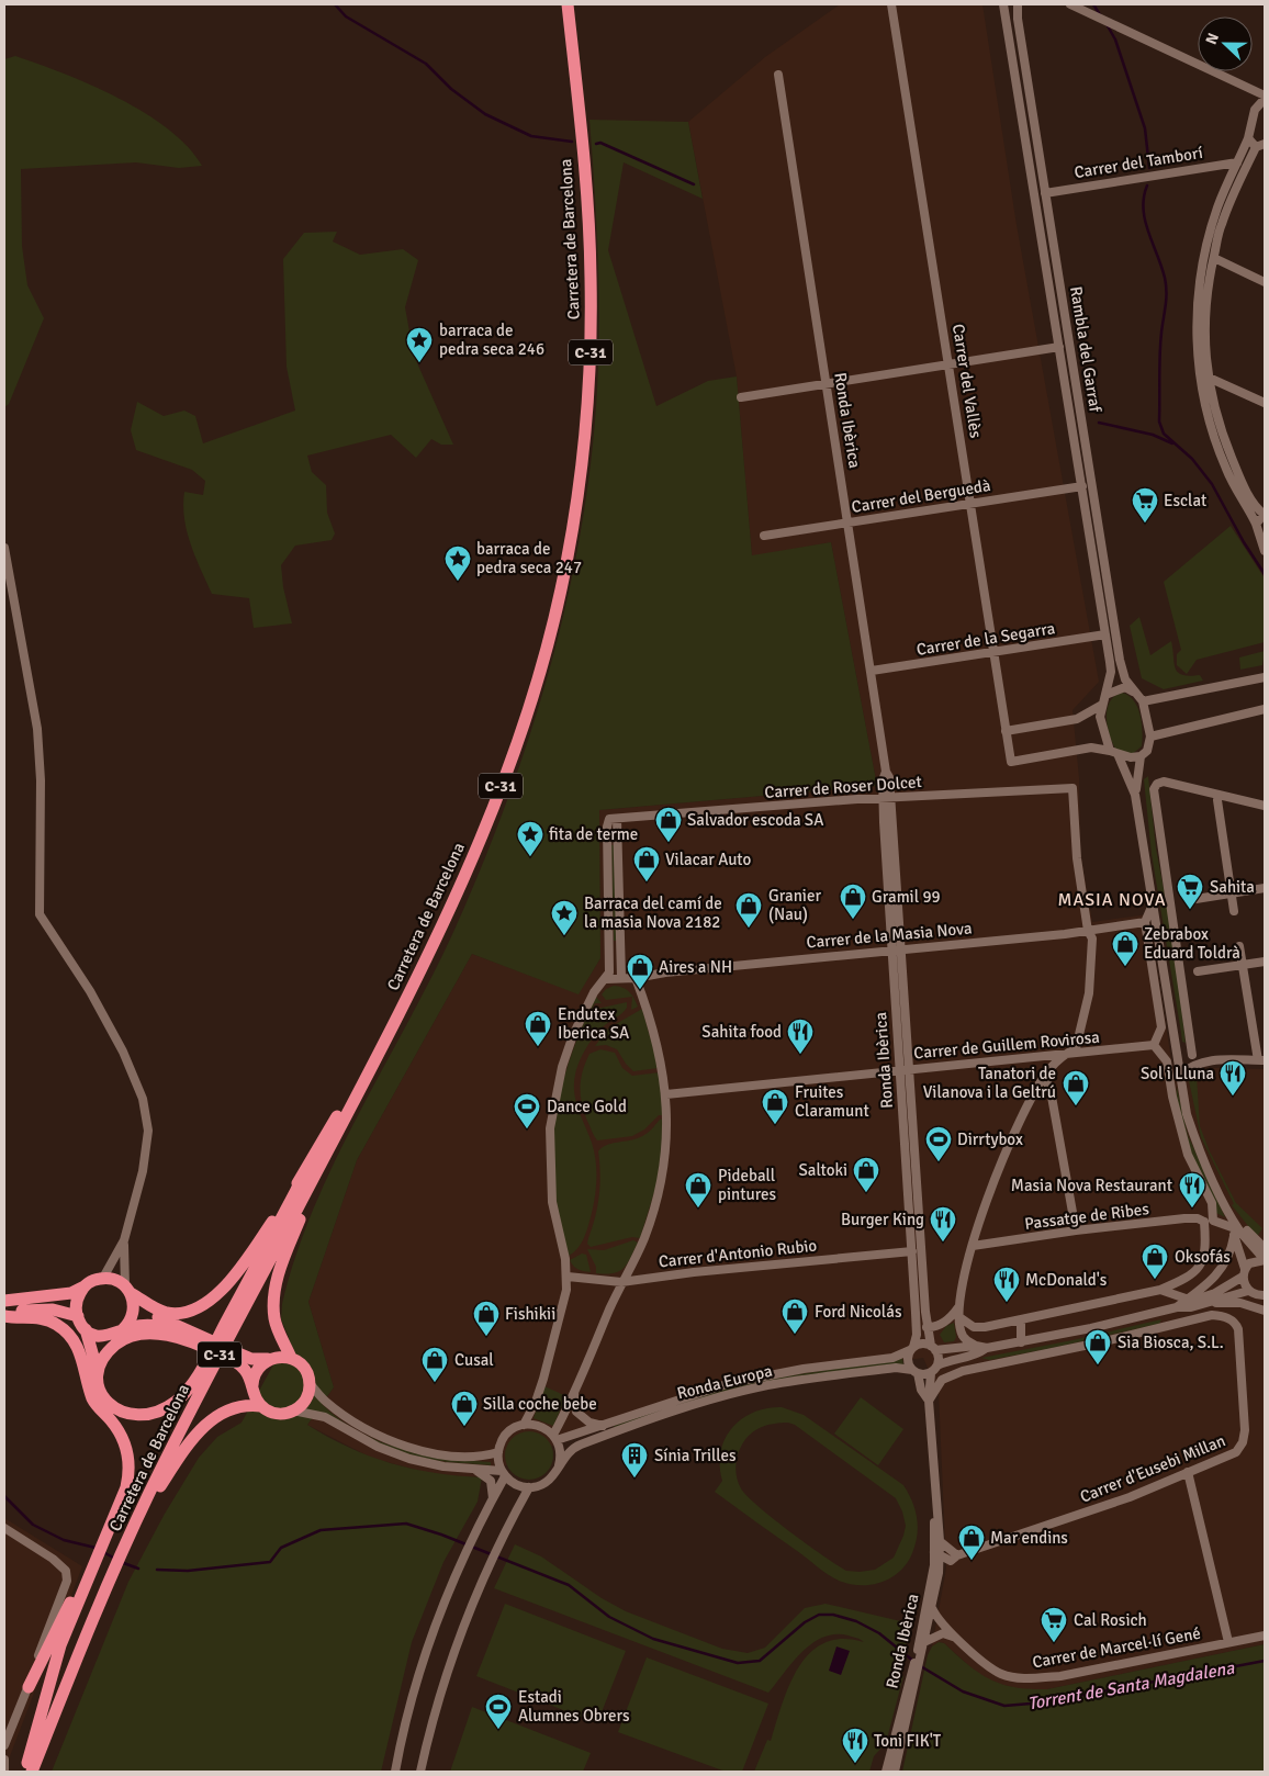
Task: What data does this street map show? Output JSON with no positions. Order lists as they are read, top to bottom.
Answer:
{
  "streets": {
    "highway": ["Carretera de Barcelona", "C-31"],
    "street": [
      "Carrer del Tamborí",
      "Rambla del Garraf",
      "Carrer del Vallès",
      "Ronda Ibèrica",
      "Carrer del Berguedà",
      "Carrer de la Segarra",
      "Carrer de Roser Dolcet",
      "Carrer de la Masia Nova",
      "Carrer de Guillem Rovirosa",
      "Passatge de Ribes",
      "Carrer d'Antonio Rubio",
      "Ronda Europa",
      "Carrer d'Eusebi Millan",
      "Carrer de Marcel·lí Gené"
    ]
  },
  "crossings": [
    ["Carrer del Tamborí", "Rambla del Garraf"],
    ["Rambla del Garraf", "Carrer del Vallès"],
    ["Rambla del Garraf", "Carrer del Berguedà"],
    ["Rambla del Garraf", "Carrer de la Segarra"],
    ["Carrer del Vallès", "Carrer del Berguedà"],
    ["Carrer del Vallès", "Carrer de la Segarra"],
    ["Ronda Ibèrica", "Carrer del Berguedà"],
    ["Ronda Ibèrica", "Carrer de la Segarra"],
    ["Ronda Ibèrica", "Carrer de Roser Dolcet"],
    ["Ronda Ibèrica", "Carrer de la Masia Nova"],
    ["Ronda Ibèrica", "Carrer de Guillem Rovirosa"],
    ["Ronda Ibèrica", "Carrer d'Antonio Rubio"],
    ["Ronda Ibèrica", "Ronda Europa"],
    ["Ronda Ibèrica", "Carrer de Marcel·lí Gené"],
    ["Carrer de Roser Dolcet", "Carrer de la Masia Nova"]
  ],
  "districts": ["MASIA NOVA"],
  "water": ["Torrent de Santa Magdalena"],
  "places": {
    "place": [
      "barraca de pedra seca 246",
      "barraca de pedra seca 247",
      "fita de terme",
      "Barraca del camí de la masia Nova 2182"
    ],
    "supermarket": ["Esclat", "Sahita", "Cal Rosich"],
    "shop": [
      "Salvador escoda SA",
      "Vilacar Auto",
      "Gramil 99",
      "Granier (Nau)",
      "Zebrabox Eduard Toldrà",
      "Aires a NH",
      "Endutex Iberica SA",
      "Tanatori de Vilanova i la Geltrú",
      "Fruites Claramunt",
      "Saltoki",
      "Pideball pintures",
      "Oksofás",
      "Ford Nicolás",
      "Fishikii",
      "Sia Biosca, S.L.",
      "Cusal",
      "Silla coche bebe",
      "Mar endins"
    ],
    "restaurant": [
      "Sahita food",
      "Sol i Lluna",
      "Masia Nova Restaurant",
      "Burger King",
      "McDonald's",
      "Toni FIK'T"
    ],
    "sports": ["Dance Gold", "Dirrtybox", "Estadi Alumnes Obrers"],
    "building": ["Sínia Trilles"]
  },
  "north": "left"
}
